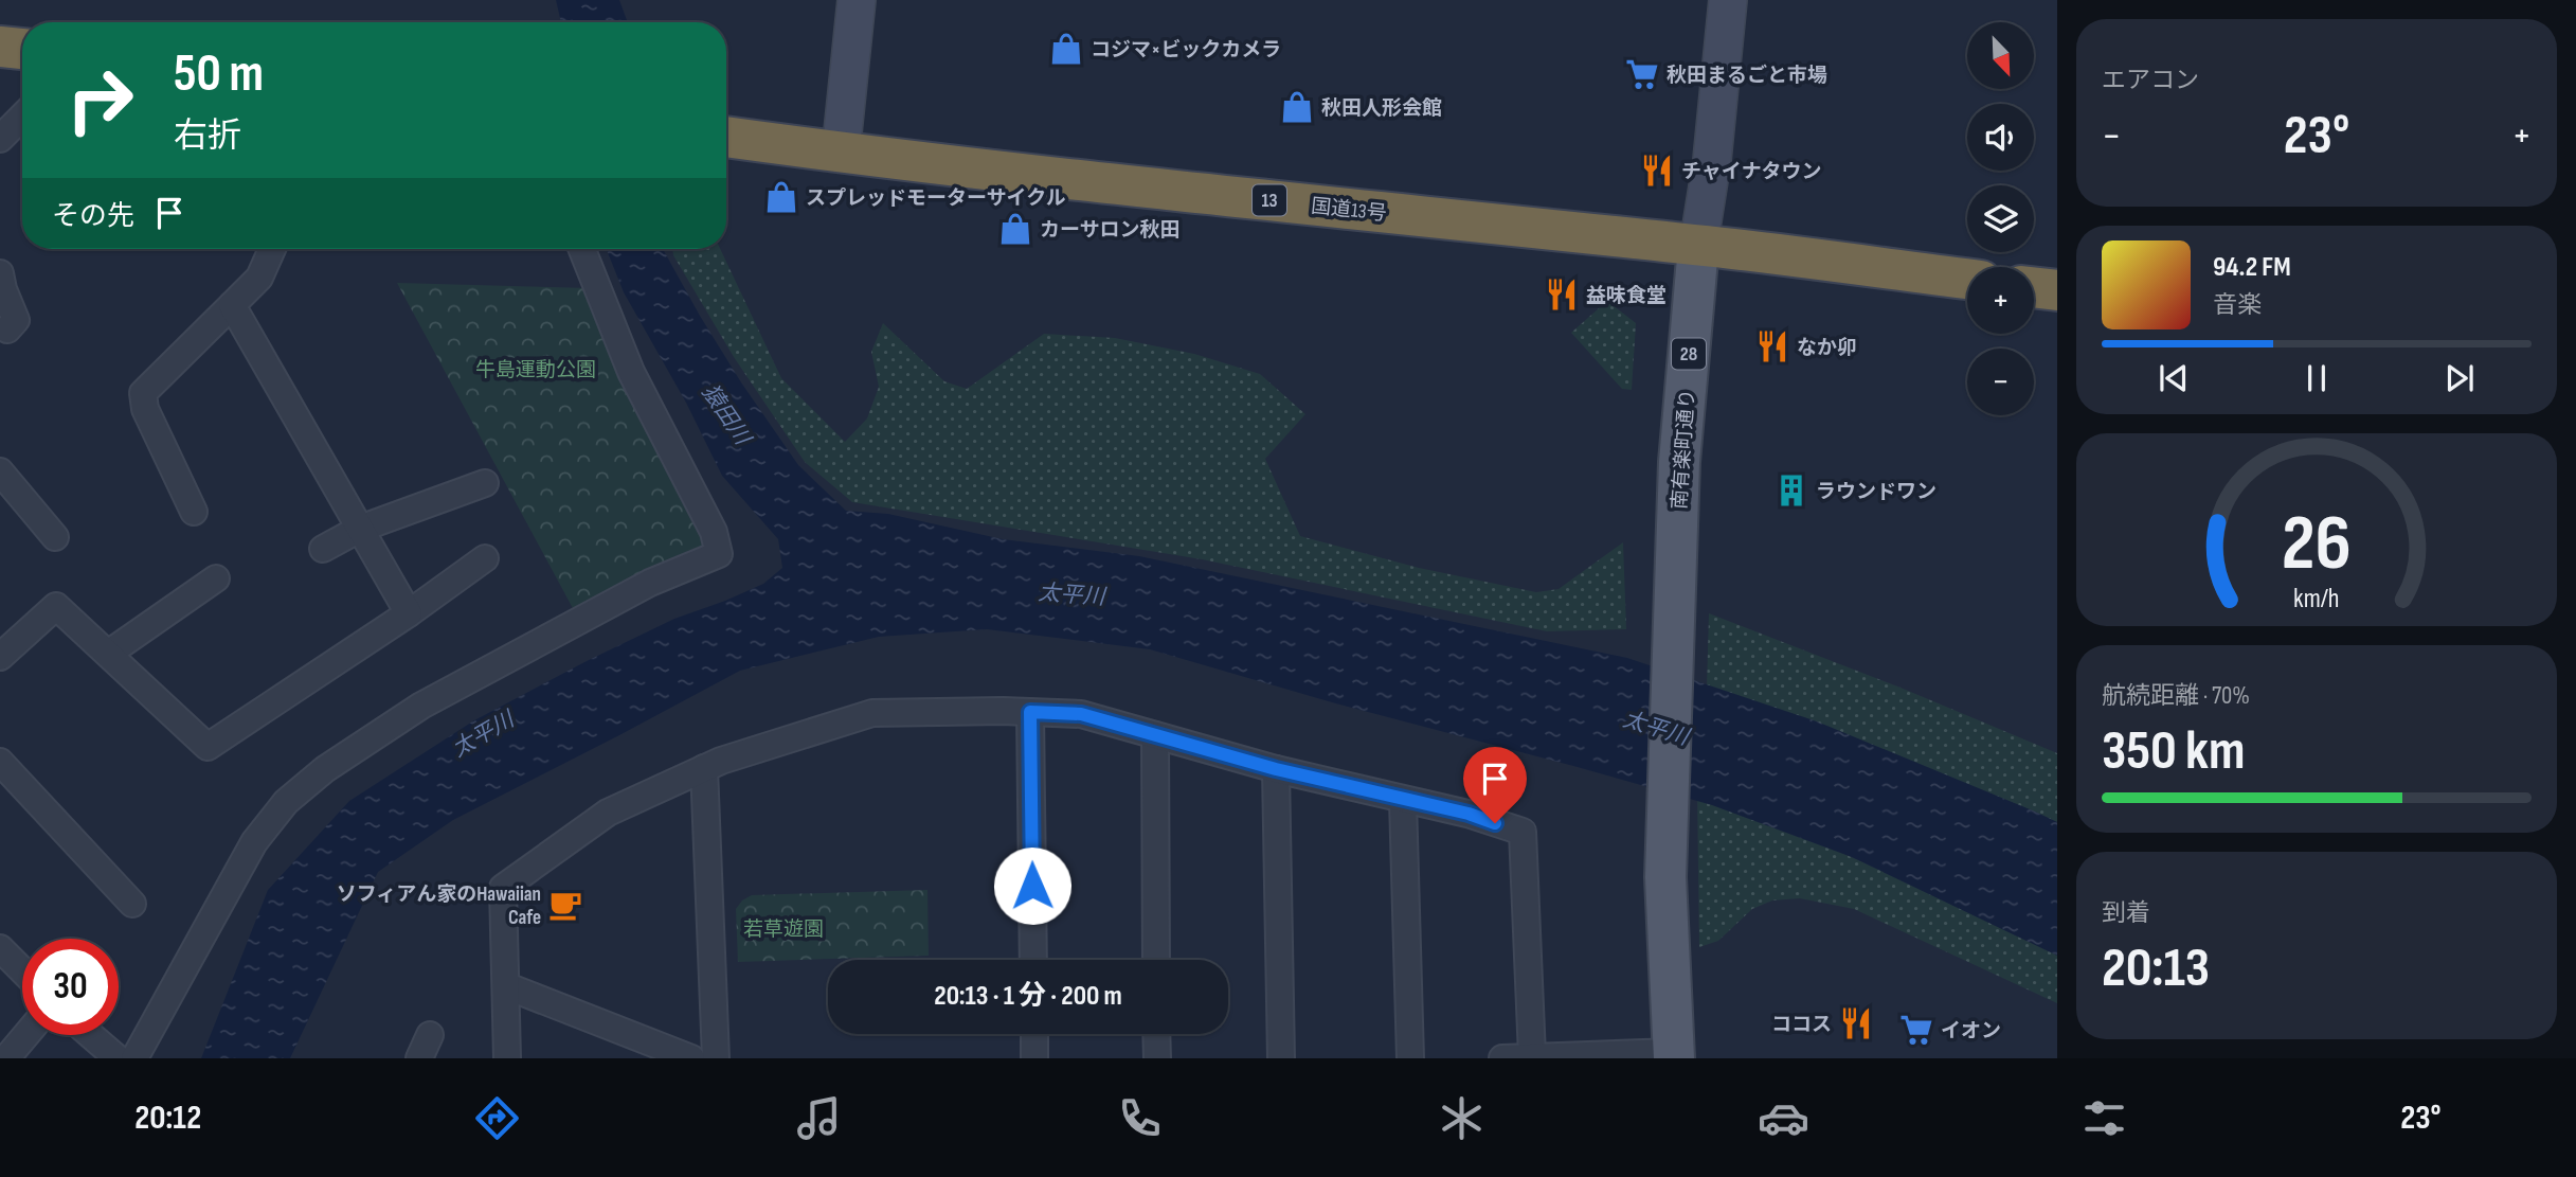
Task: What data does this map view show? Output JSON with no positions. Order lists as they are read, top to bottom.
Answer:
{
  "streets": {
    "highway": ["13", "国道13号"],
    "main road": ["28", "南有楽町通り"]
  },
  "crossings": [
    ["国道13号", "南有楽町通り"]
  ],
  "water": ["猿田川", "太平川"],
  "parks": ["牛島運動公園", "若草遊園"],
  "places": {
    "shop": [
      "コジマ×ビックカメラ",
      "秋田人形会館",
      "スプレッドモーターサイクル",
      "カーサロン秋田"
    ],
    "supermarket": ["秋田まるごと市場", "イオン"],
    "restaurant": [
      "チャイナタウン",
      "益味食堂",
      "なか卯",
      "ココス"
    ],
    "building": ["ラウンドワン"],
    "cafe": ["ソフィアん家のHawaiian Cafe"]
  },
  "north": "bottom right",
  "page": {
    "tile": [
      "エアコン",
      ["航続距離 · 70%", "350 km"],
      ["到着", "20:13"]
    ],
    "map_buttons": ["+", "−"],
    "turn": ["50 m", "右折"],
    "heat": ["−", "23°", "+"],
    "then": "その先",
    "song": ["94.2 FM", "音楽"],
    "limit": "30",
    "trip": "20:13 · 1 分 · 200 m",
    "tabs": ["20:12", "23°"],
    "gauge": ["26", "km/h"]
  }
}
